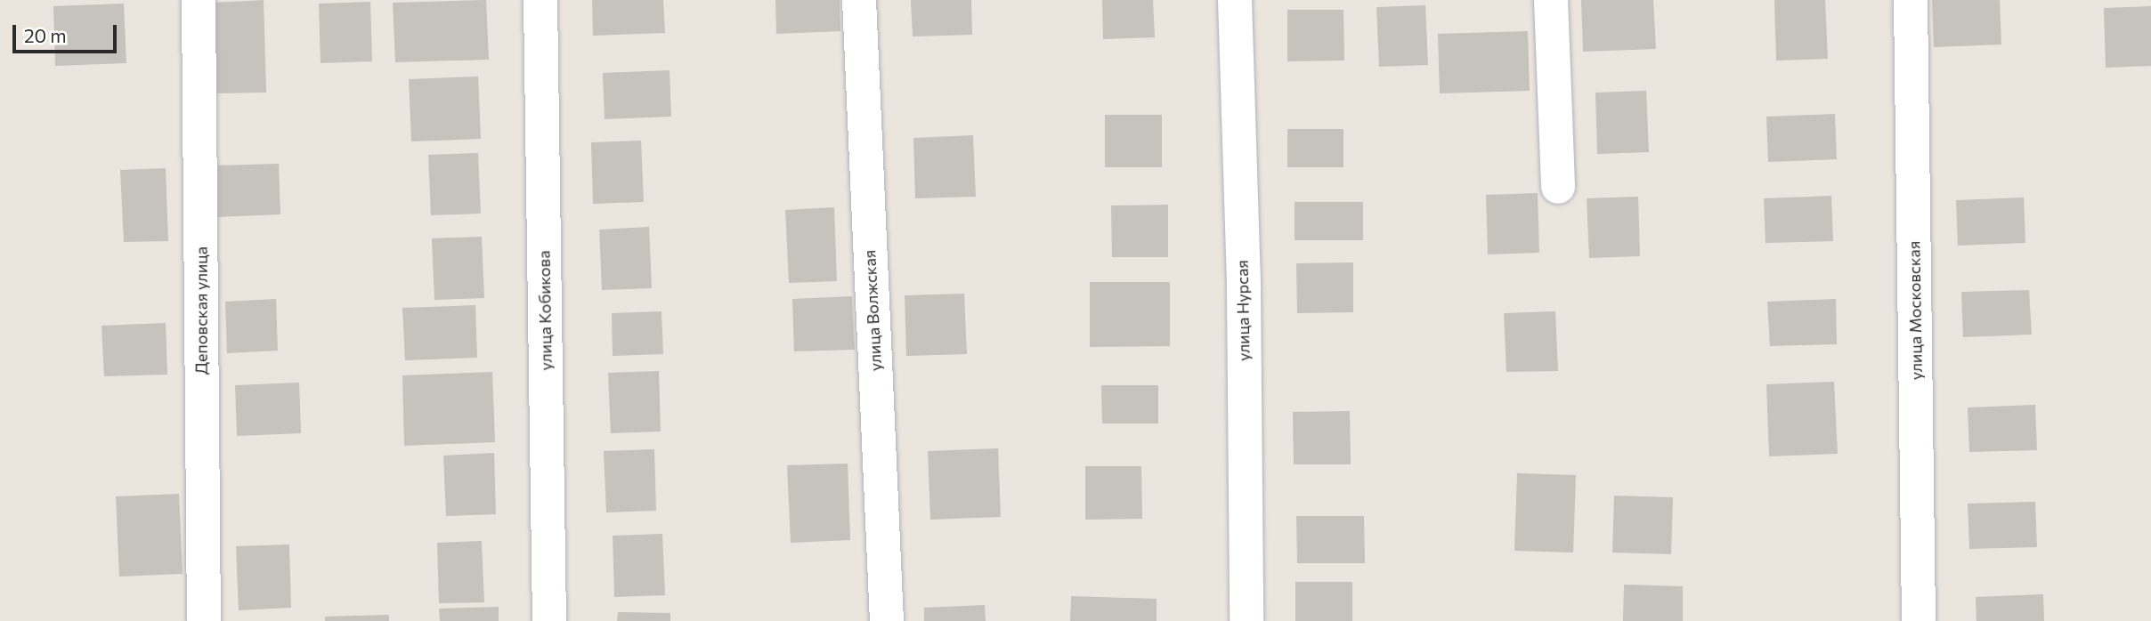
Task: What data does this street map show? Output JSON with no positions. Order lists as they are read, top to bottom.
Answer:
{
  "streets": {
    "street": [
      "Деповская улица",
      "улица Кобикова",
      "улица Волжская",
      "улица Нурсая",
      "улица Московская"
    ]
  },
  "scale_bar": "20 m"
}
